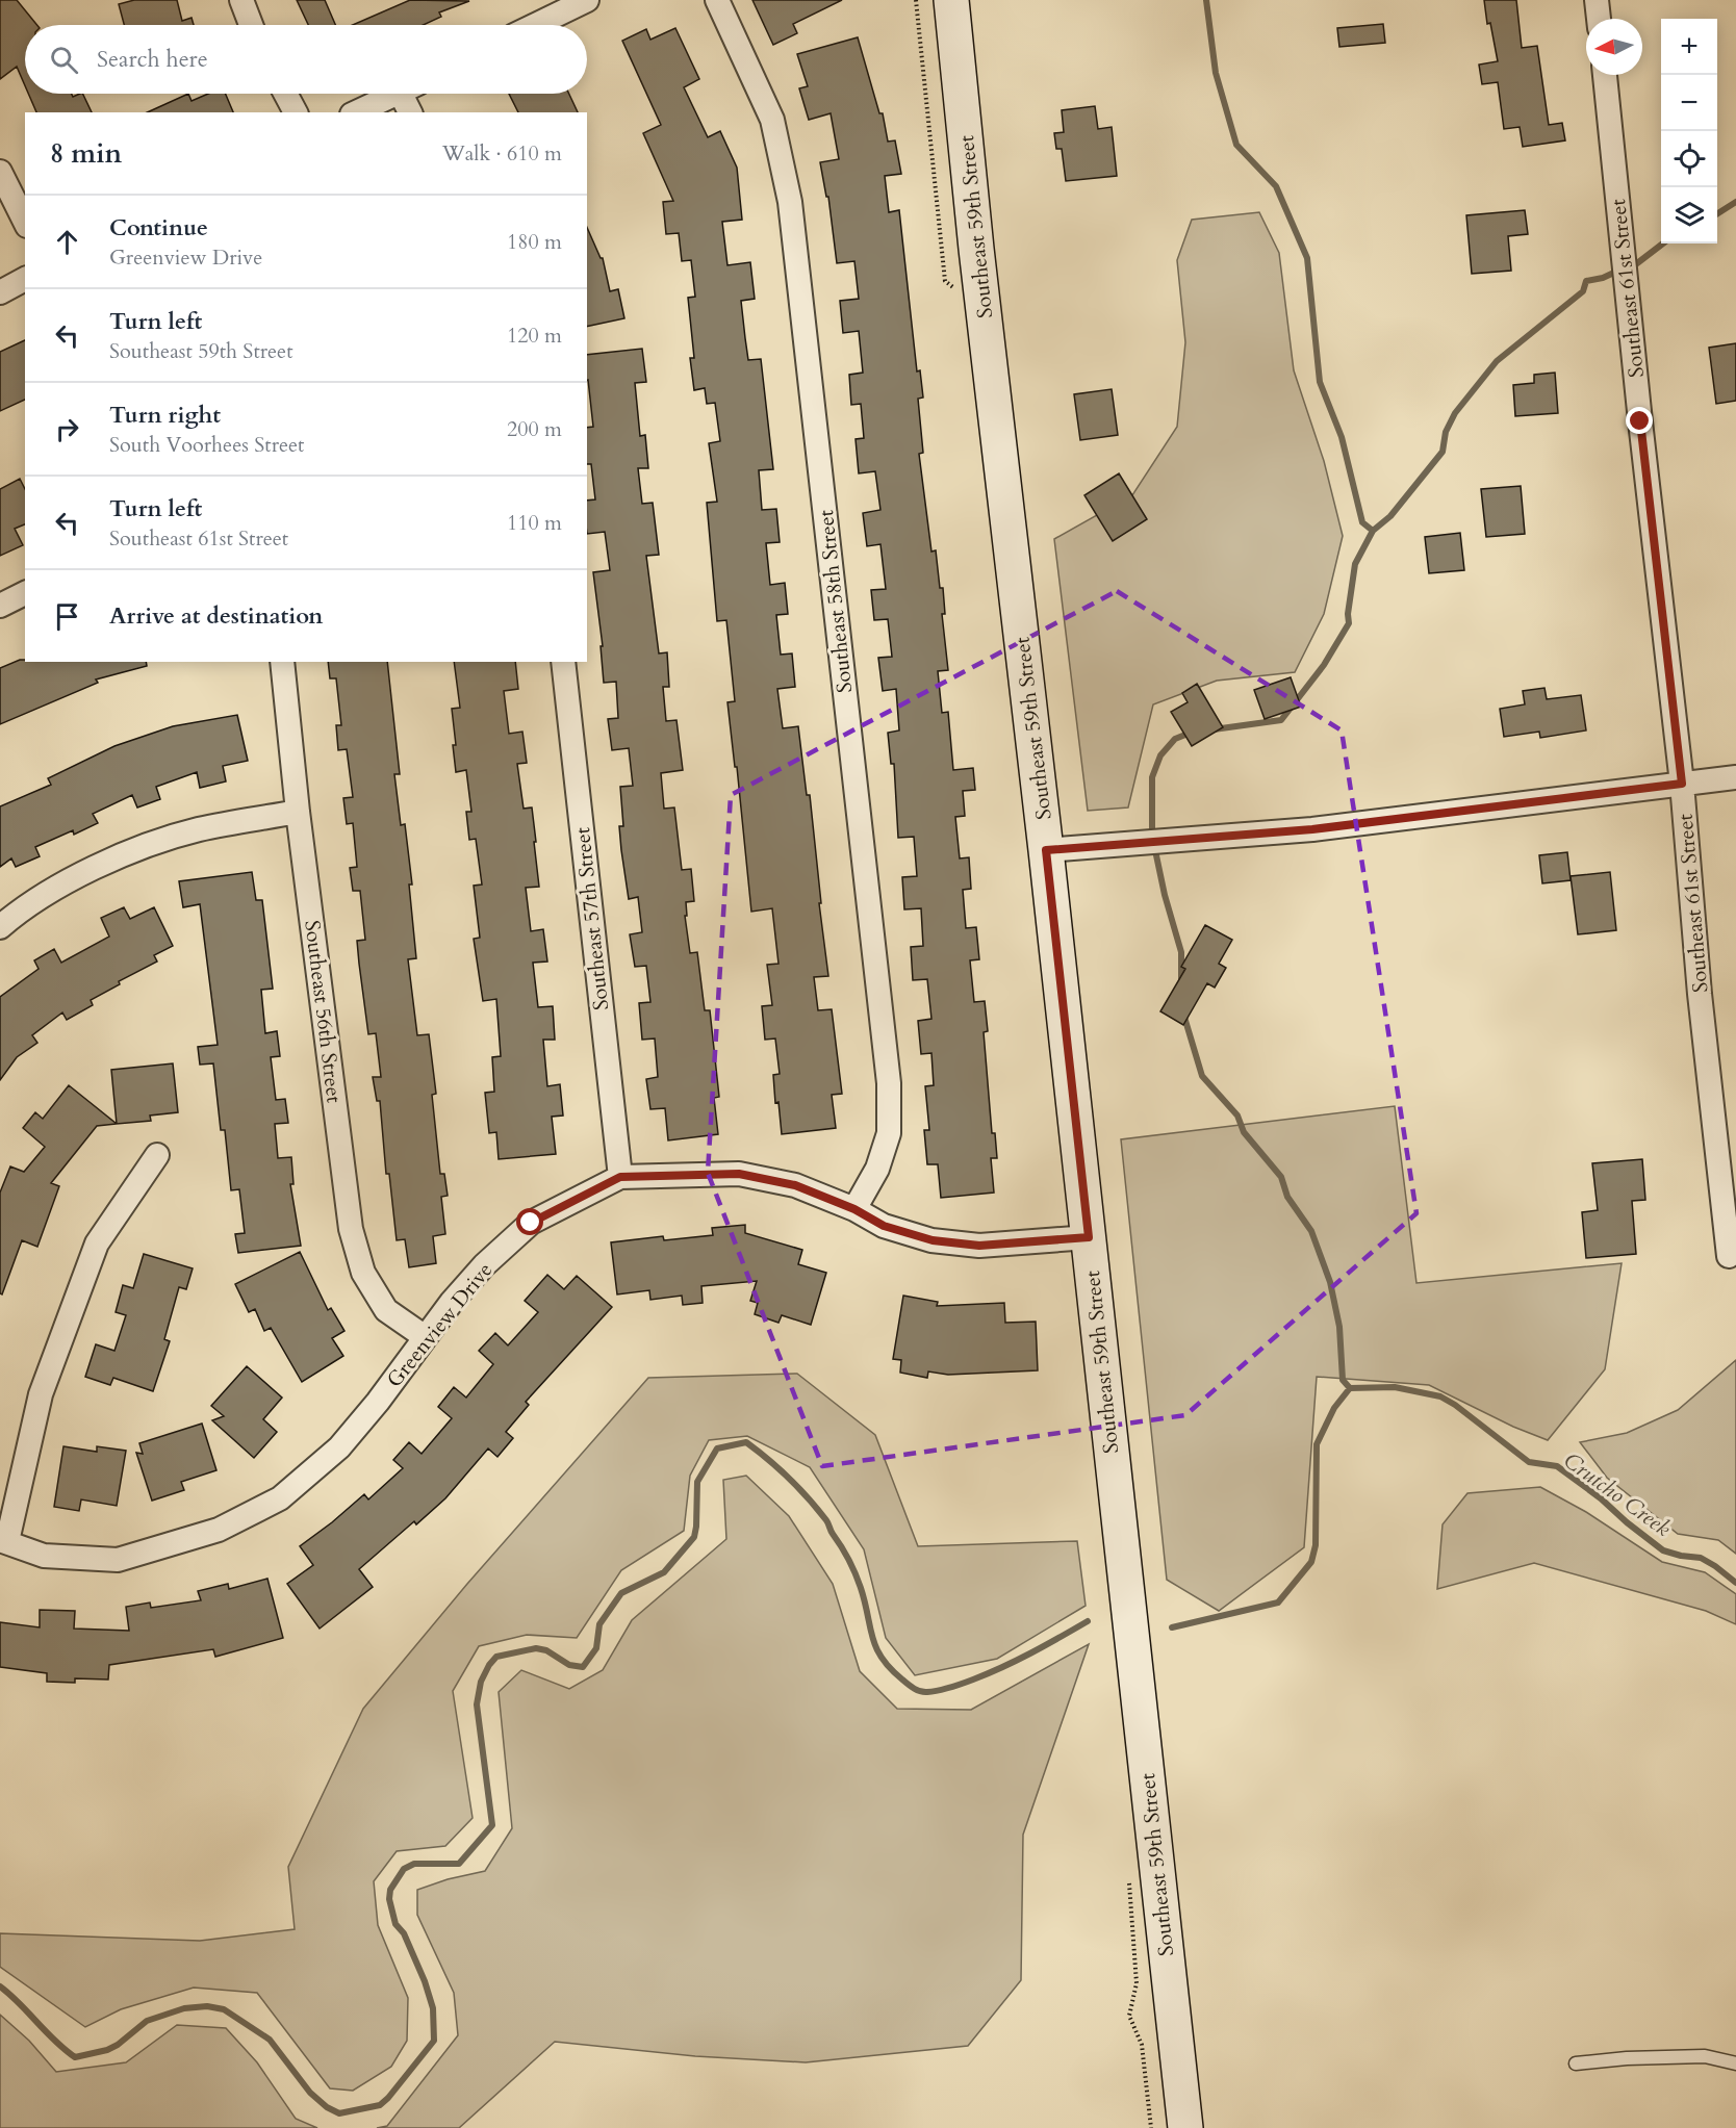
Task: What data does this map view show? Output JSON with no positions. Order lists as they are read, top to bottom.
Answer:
{
  "streets": {
    "main road": ["Southeast 59th Street"],
    "street": [
      "Southeast 61st Street",
      "Southeast 58th Street",
      "Southeast 57th Street",
      "Southeast 56th Street",
      "Greenview Drive"
    ]
  },
  "crossings": [
    ["Southeast 59th Street", "Greenview Drive"],
    ["Southeast 58th Street", "Greenview Drive"],
    ["Southeast 57th Street", "Greenview Drive"],
    ["Southeast 56th Street", "Greenview Drive"]
  ],
  "water": ["Crutcho Creek"],
  "north": "left",
  "page": {
    "map_buttons": ["+", "−"],
    "search": "Search here",
    "heading": ["8 min", "Walk · 610 m"],
    "list": [
      ["Continue", "Greenview Drive", "180 m"],
      ["Turn left", "Southeast 59th Street", "120 m"],
      ["Turn right", "South Voorhees Street", "200 m"],
      ["Turn left", "Southeast 61st Street", "110 m"],
      "Arrive at destination"
    ]
  }
}
